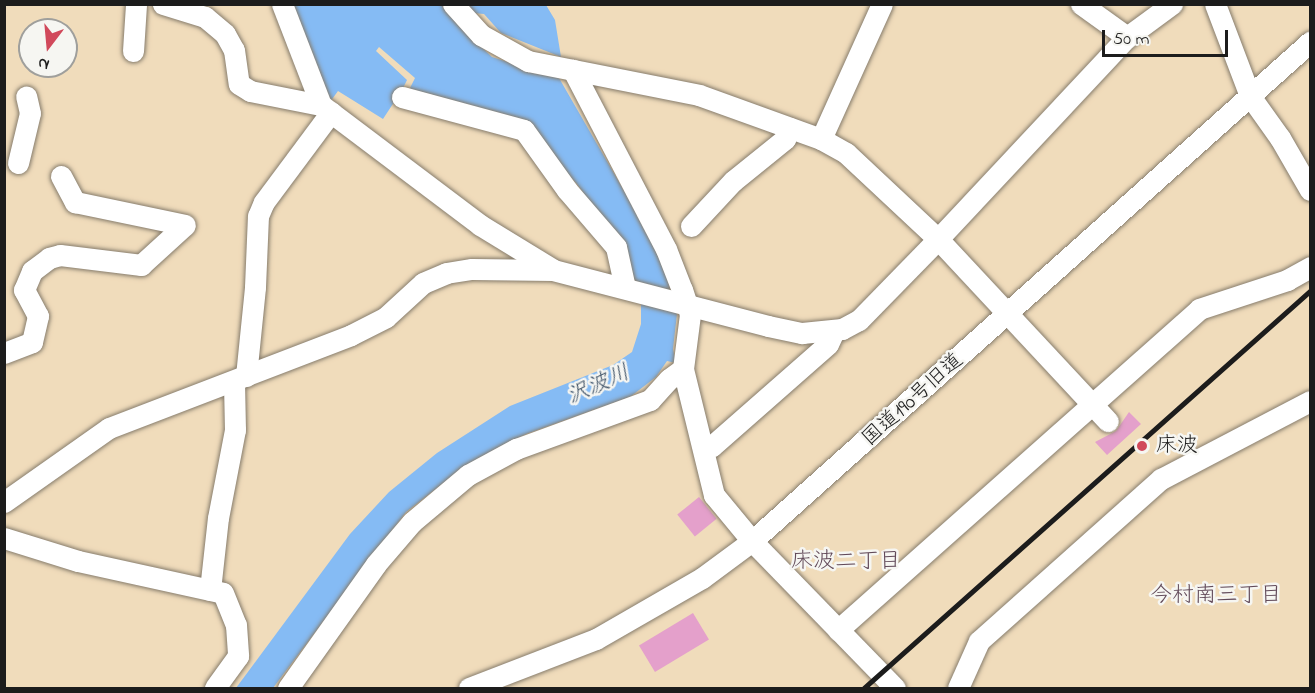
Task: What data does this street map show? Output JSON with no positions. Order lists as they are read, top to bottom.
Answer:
{
  "streets": {
    "street": ["国道190号旧道"]
  },
  "districts": ["床波二丁目", "今村南三丁目"],
  "water": ["沢波川"],
  "places": ["床波"],
  "scale_bar": "50 m",
  "north": "bottom"
}
